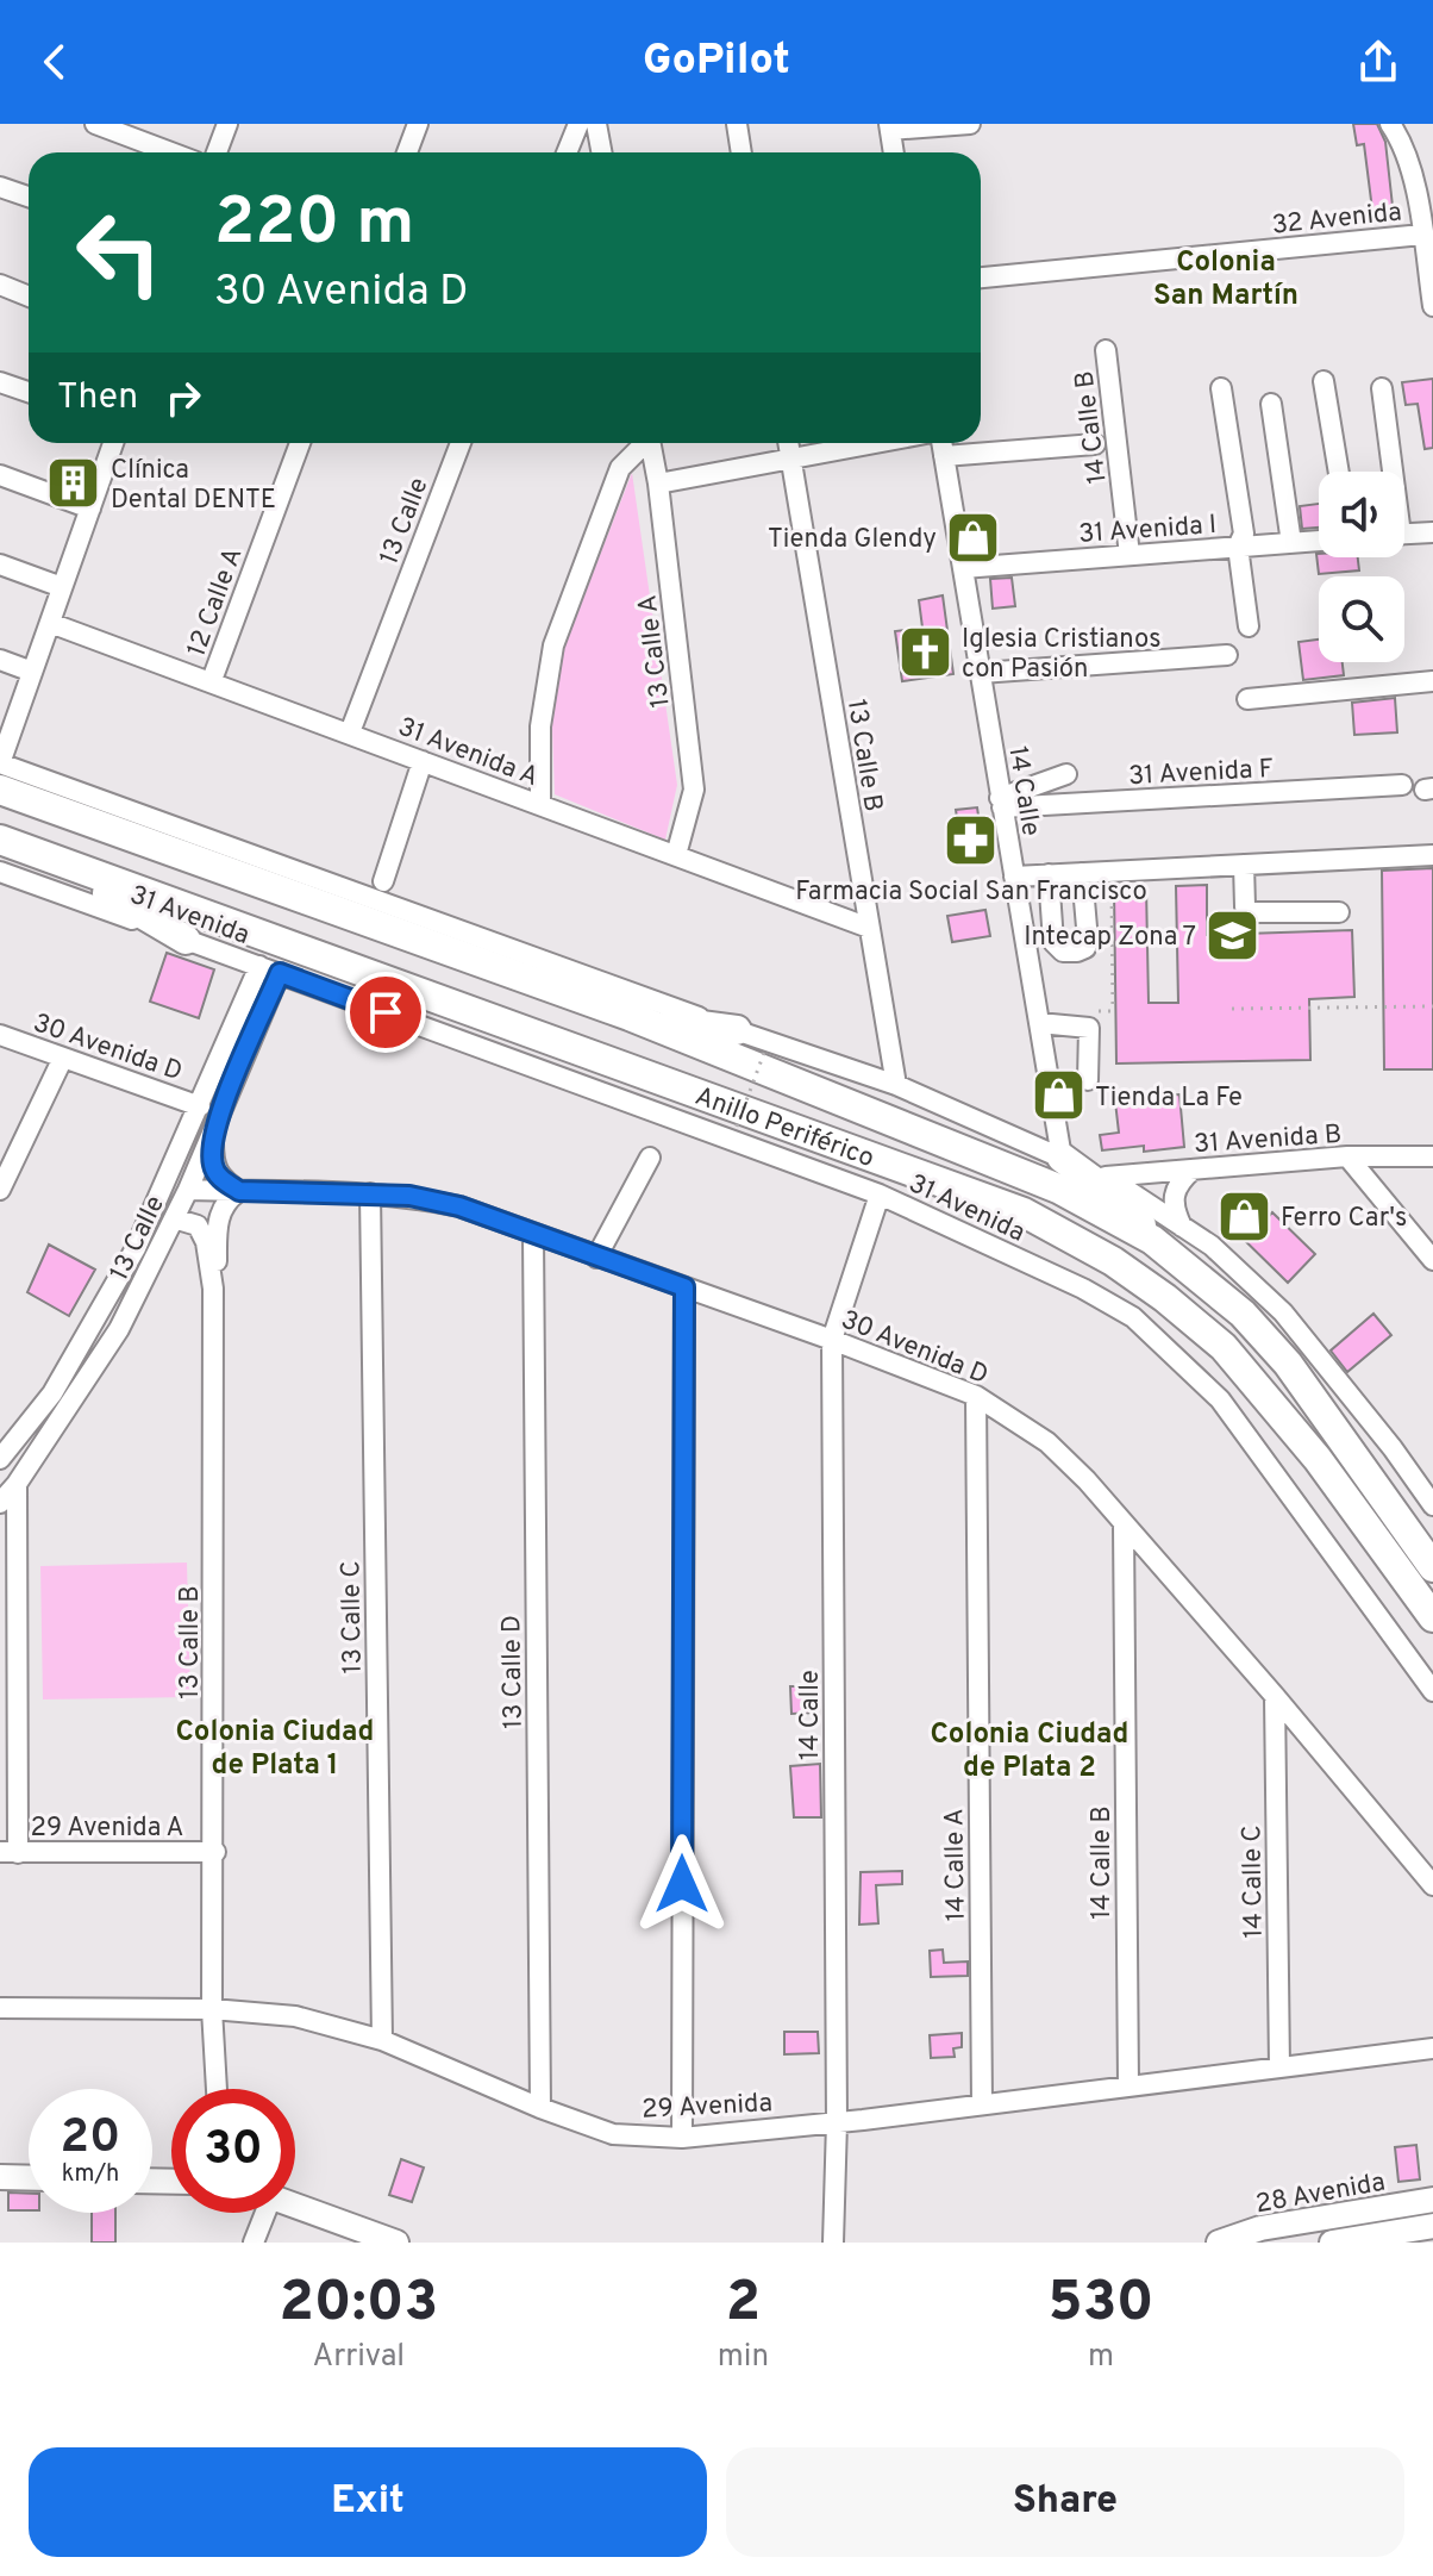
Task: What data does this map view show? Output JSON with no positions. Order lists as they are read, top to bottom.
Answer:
{
  "streets": {
    "highway": ["Anillo Periférico"],
    "main road": ["28 Avenida"],
    "street": [
      "32 Avenida",
      "14 Calle B",
      "13 Calle",
      "31 Avenida I",
      "12 Calle A",
      "13 Calle A",
      "31 Avenida A",
      "13 Calle B",
      "31 Avenida F",
      "14 Calle",
      "31 Avenida",
      "30 Avenida D",
      "31 Avenida B",
      "13 Calle C",
      "13 Calle D",
      "29 Avenida A",
      "14 Calle A",
      "14 Calle C",
      "29 Avenida"
    ]
  },
  "crossings": [
    ["14 Calle B", "31 Avenida I"],
    ["14 Calle B", "30 Avenida D"],
    ["14 Calle B", "29 Avenida"],
    ["13 Calle", "31 Avenida A"],
    ["13 Calle", "13 Calle B"],
    ["13 Calle", "31 Avenida"],
    ["13 Calle", "30 Avenida D"],
    ["31 Avenida I", "14 Calle"],
    ["12 Calle A", "31 Avenida A"],
    ["13 Calle A", "31 Avenida A"],
    ["31 Avenida A", "13 Calle B"],
    ["13 Calle B", "30 Avenida D"],
    ["13 Calle B", "29 Avenida A"],
    ["13 Calle B", "29 Avenida"],
    ["31 Avenida F", "14 Calle"],
    ["14 Calle", "31 Avenida"],
    ["14 Calle", "30 Avenida D"],
    ["14 Calle", "29 Avenida"],
    ["30 Avenida D", "13 Calle C"],
    ["30 Avenida D", "13 Calle D"],
    ["30 Avenida D", "14 Calle A"],
    ["30 Avenida D", "14 Calle C"],
    ["13 Calle C", "29 Avenida"],
    ["13 Calle D", "29 Avenida"],
    ["14 Calle A", "29 Avenida"],
    ["14 Calle C", "29 Avenida"]
  ],
  "districts": ["Colonia San Martín", "Colonia Ciudad de Plata 1", "Colonia Ciudad de Plata 2"],
  "places": {
    "building": ["Clínica Dental DENTE"],
    "shop": ["Tienda Glendy", "Tienda La Fe", "Ferro Car's"],
    "church": ["Iglesia Cristianos con Pasión"],
    "pharmacy": ["Farmacia Social San Francisco"],
    "school or university": ["Intecap Zona 7"]
  },
  "page": {
    "header": "GoPilot",
    "turn": ["220 m", "30 Avenida D"],
    "then": "Then",
    "speed": "20 km/h",
    "limit": "30",
    "eta": [
      "20:03",
      "Arrival",
      "2",
      "min",
      "530",
      "m"
    ],
    "buttons": ["Exit", "Share"]
  }
}
